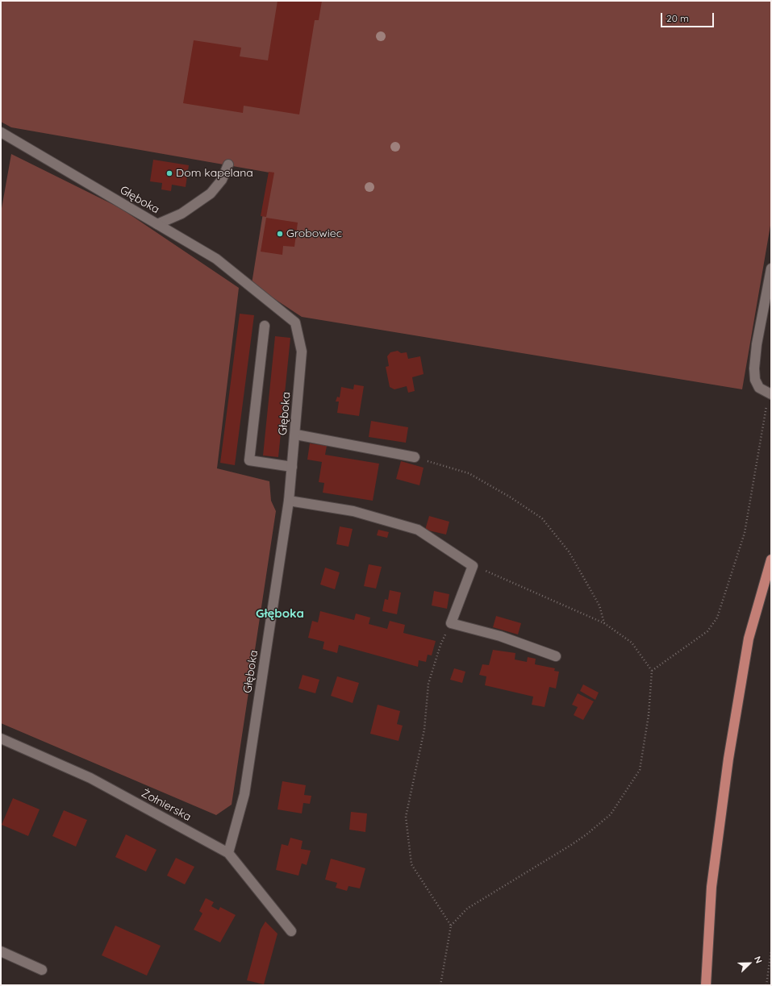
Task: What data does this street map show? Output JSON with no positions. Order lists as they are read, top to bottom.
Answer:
{
  "streets": {
    "street": ["Głęboka", "Żołnierska"]
  },
  "crossings": [
    ["Głęboka", "Żołnierska"]
  ],
  "districts": ["Głęboka"],
  "places": ["Dom kapelana", "Grobowiec"],
  "scale_bar": "20 m",
  "north": "top right"
}
